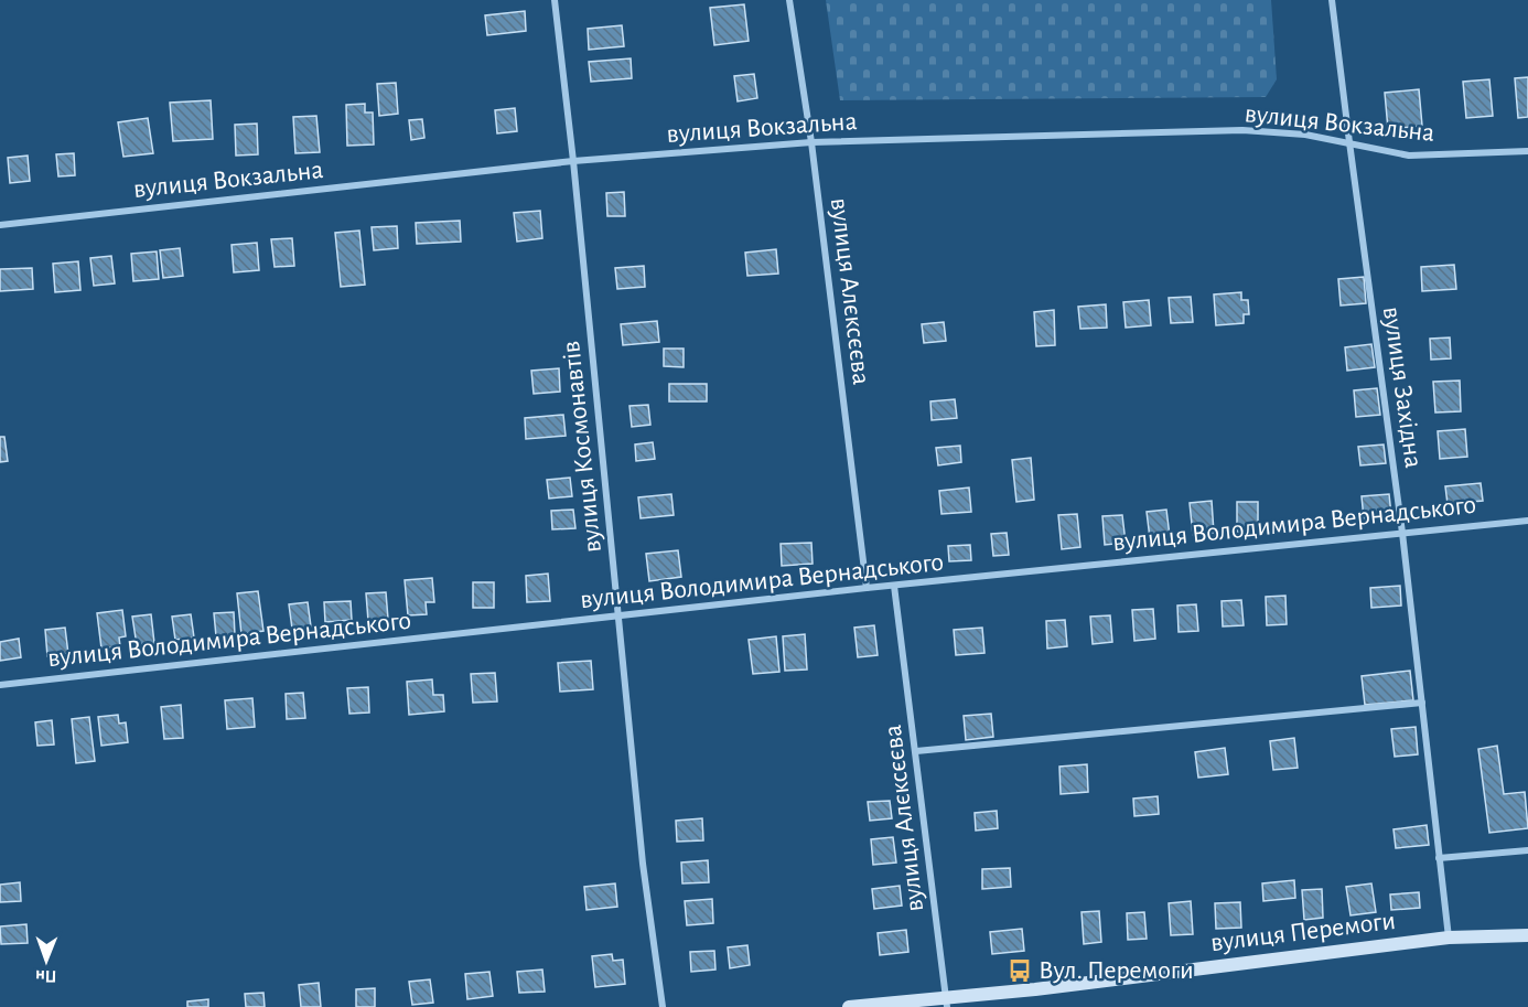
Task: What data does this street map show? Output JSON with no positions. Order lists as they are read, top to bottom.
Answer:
{
  "streets": {
    "main road": ["вулиця Перемоги"],
    "street": [
      "вулиця Вокзальна",
      "вулиця Алєксєєва",
      "вулиця Західна",
      "вулиця Космонавтів",
      "вулиця Володимира Вернадського"
    ]
  },
  "crossings": [
    ["вулиця Вокзальна", "вулиця Алєксєєва"],
    ["вулиця Вокзальна", "вулиця Західна"],
    ["вулиця Вокзальна", "вулиця Космонавтів"],
    ["вулиця Алєксєєва", "вулиця Володимира Вернадського"],
    ["вулиця Алєксєєва", "вулиця Перемоги"],
    ["вулиця Західна", "вулиця Володимира Вернадського"],
    ["вулиця Західна", "вулиця Перемоги"],
    ["вулиця Космонавтів", "вулиця Володимира Вернадського"]
  ],
  "places": {
    "bus stop": ["Вул. Перемоги"]
  },
  "north": "bottom"
}
